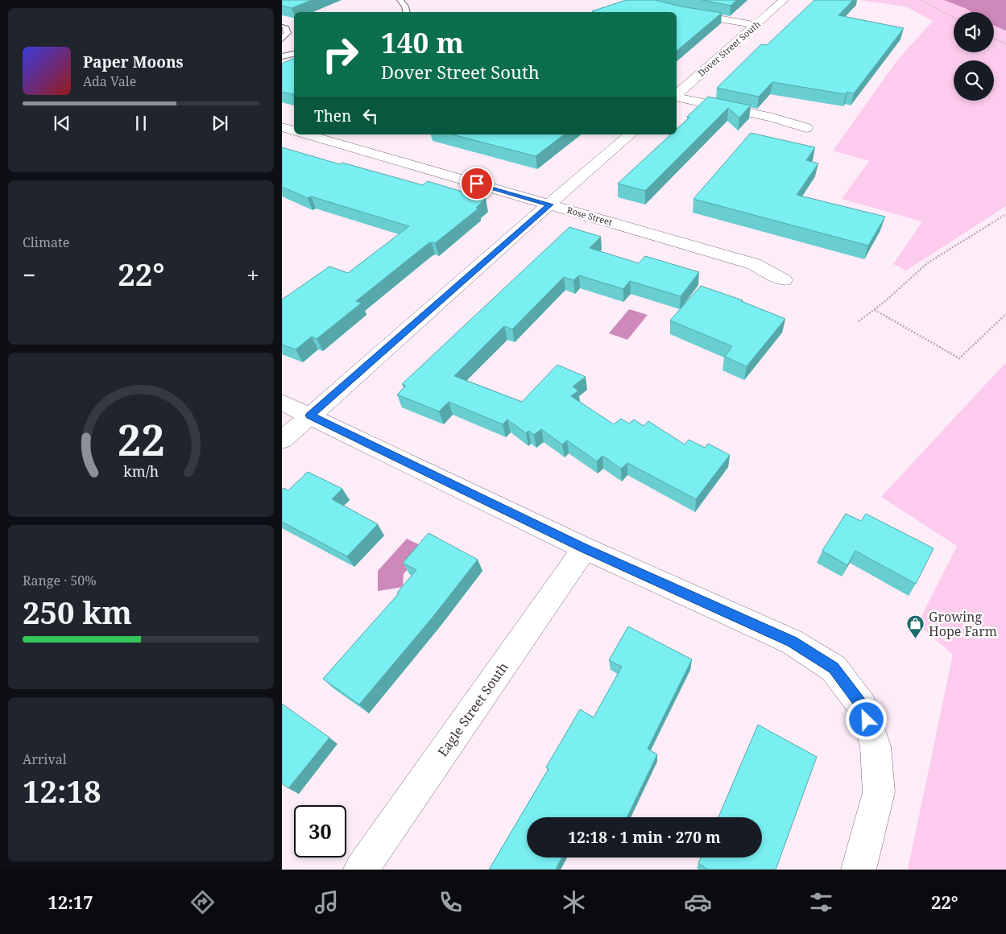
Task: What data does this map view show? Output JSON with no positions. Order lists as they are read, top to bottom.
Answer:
{
  "streets": {
    "street": ["Dover Street South", "Rose Street", "Eagle Street South"]
  },
  "places": {
    "shop": ["Growing Hope Farm"]
  },
  "page": {
    "turn": ["140 m", "Dover Street South"],
    "song": ["Paper Moons", "Ada Vale"],
    "then": "Then",
    "tile": [
      "Climate",
      ["Range · 50%", "250 km"],
      ["Arrival", "12:18"]
    ],
    "heat": ["−", "22°", "+"],
    "limit": "30",
    "trip": "12:18 · 1 min · 270 m",
    "tabs": ["12:17", "22°"],
    "gauge": ["22", "km/h"]
  }
}
